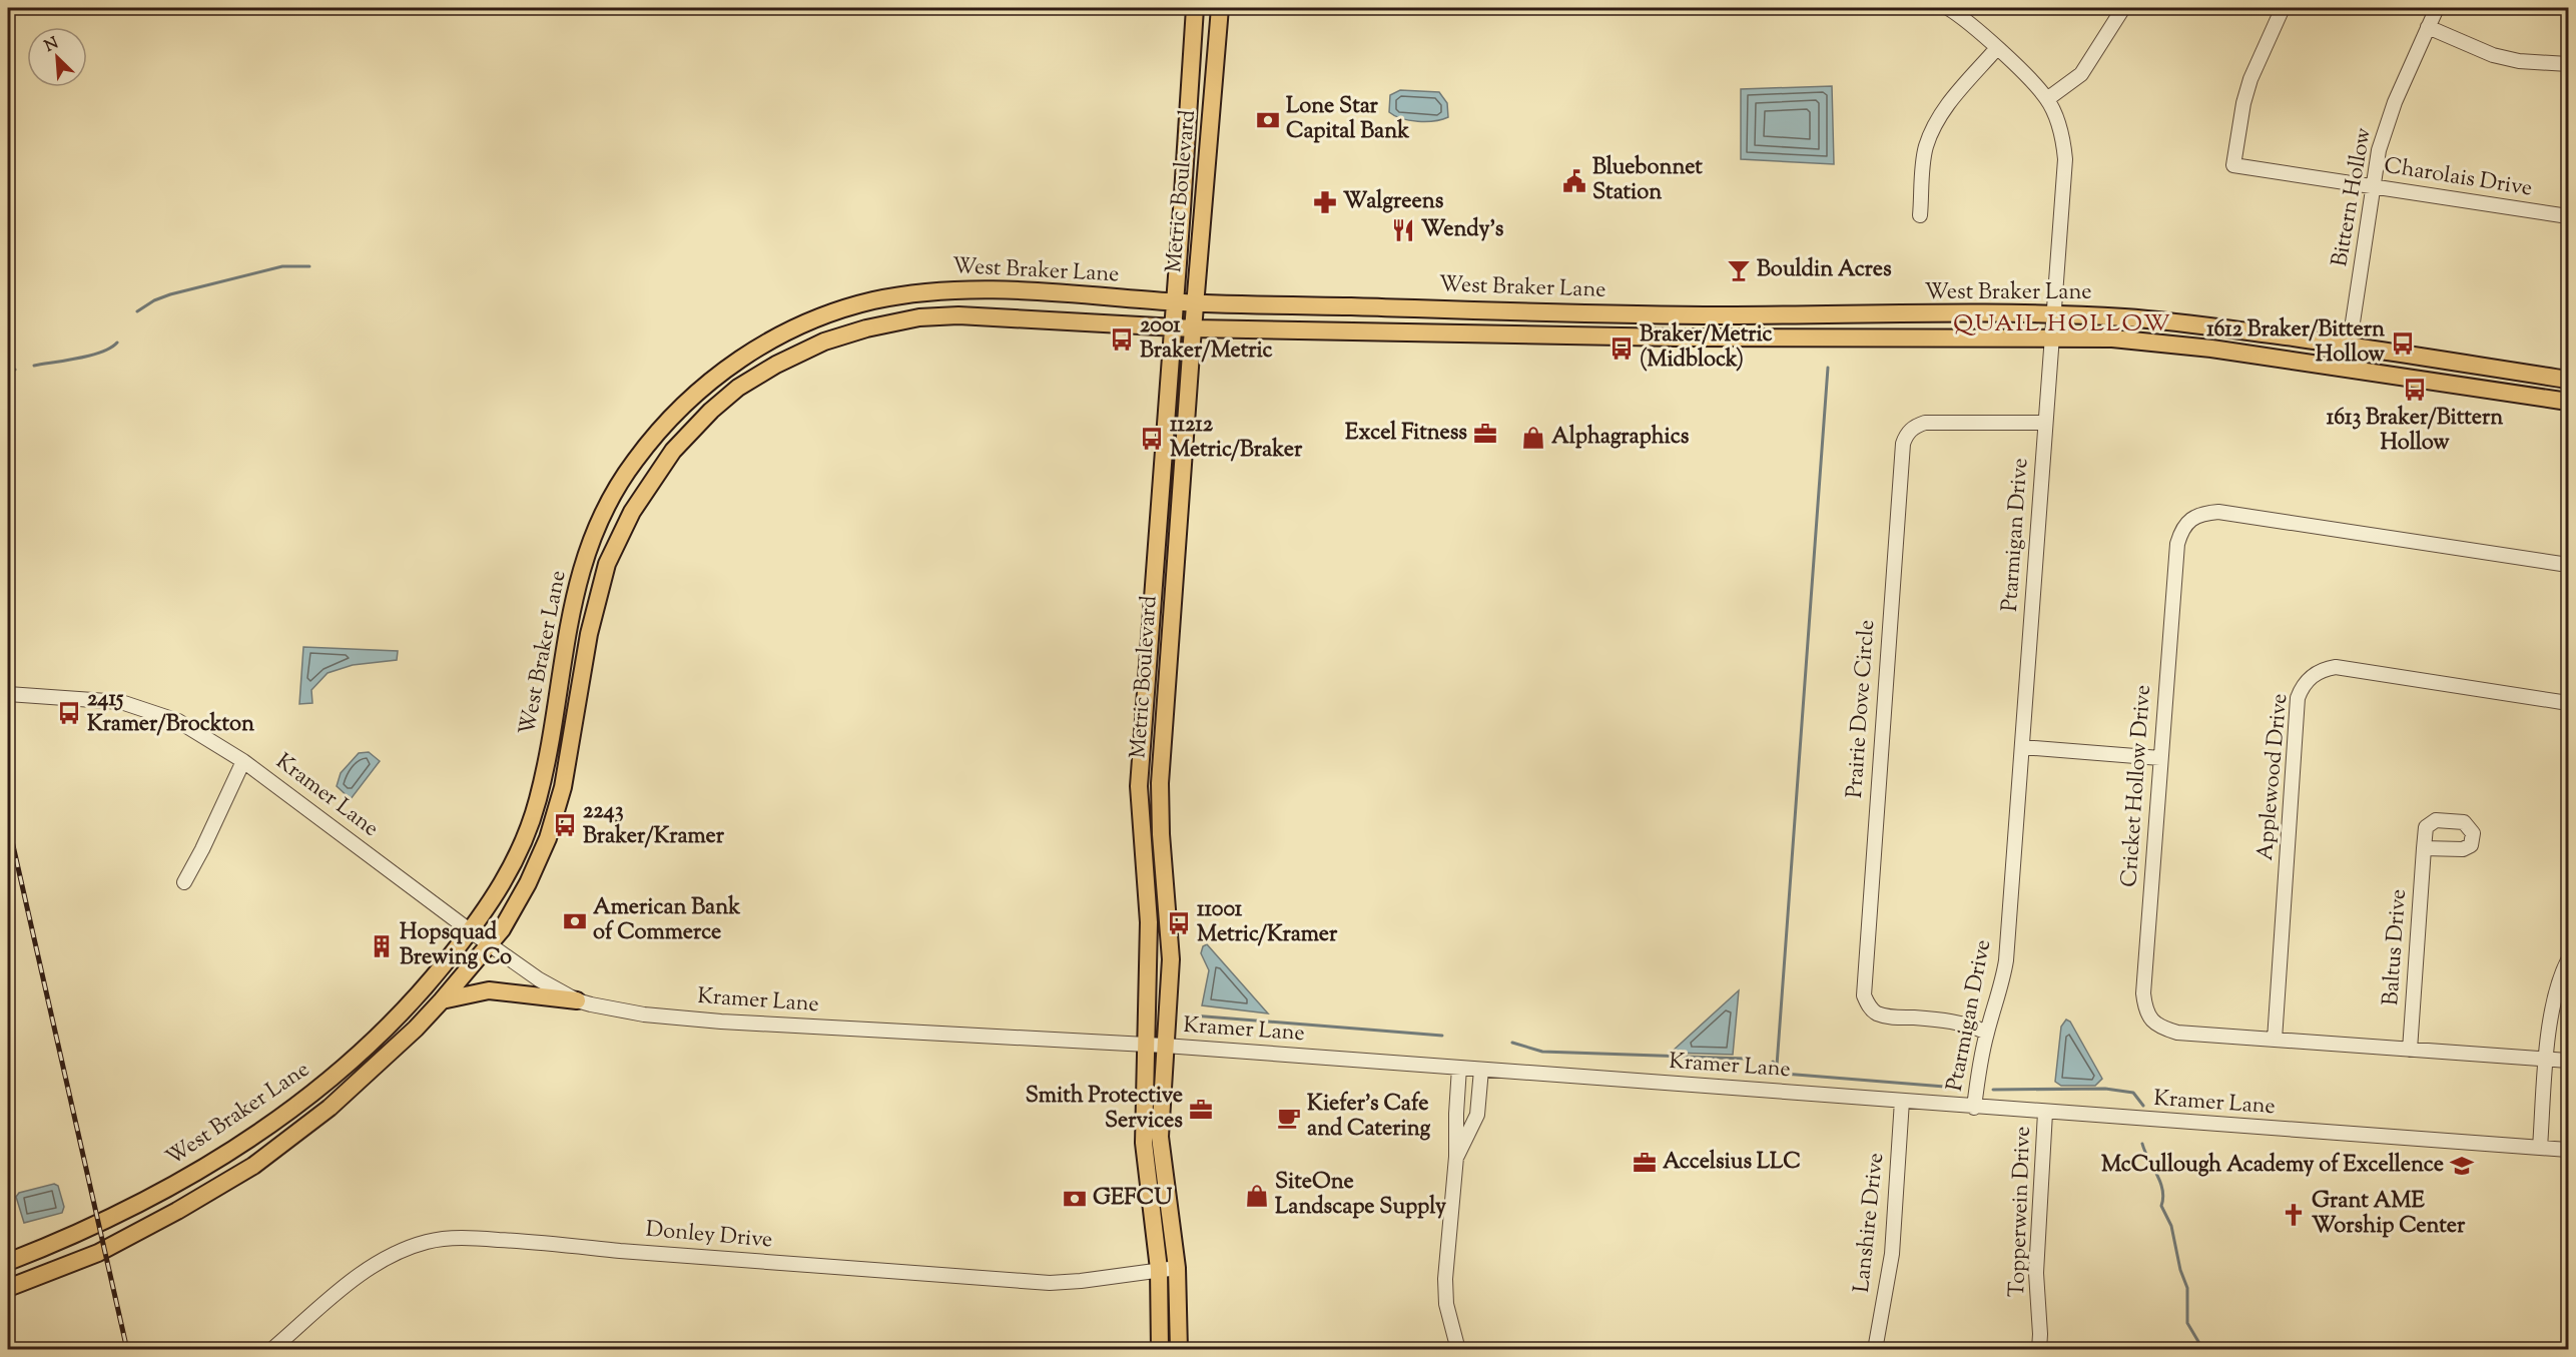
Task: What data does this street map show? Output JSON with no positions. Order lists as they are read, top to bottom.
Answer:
{
  "streets": {
    "main road": ["Metric Boulevard", "West Braker Lane"],
    "street": [
      "Charolais Drive",
      "Bittern Hollow",
      "Ptarmigan Drive",
      "Prairie Dove Circle",
      "Applewood Drive",
      "Cricket Hollow Drive",
      "Kramer Lane",
      "Baltus Drive",
      "Topperwein Drive",
      "Lanshire Drive",
      "Donley Drive"
    ]
  },
  "crossings": [
    ["Charolais Drive", "Bittern Hollow"],
    ["Metric Boulevard", "West Braker Lane"],
    ["Metric Boulevard", "Kramer Lane"],
    ["Metric Boulevard", "Donley Drive"],
    ["Bittern Hollow", "West Braker Lane"],
    ["West Braker Lane", "Ptarmigan Drive"],
    ["West Braker Lane", "Kramer Lane"],
    ["Ptarmigan Drive", "Prairie Dove Circle"],
    ["Ptarmigan Drive", "Kramer Lane"],
    ["Applewood Drive", "Cricket Hollow Drive"],
    ["Cricket Hollow Drive", "Baltus Drive"],
    ["Kramer Lane", "Topperwein Drive"],
    ["Kramer Lane", "Lanshire Drive"]
  ],
  "districts": ["QUAIL HOLLOW"],
  "places": {
    "bank": ["Lone Star Capital Bank", "American Bank of Commerce", "GEFCU"],
    "public building": ["Bluebonnet Station"],
    "pharmacy": ["Walgreens"],
    "restaurant": ["Wendy's"],
    "bar": ["Bouldin Acres"],
    "bus stop": [
      "2001 Braker/Metric",
      "1612 Braker/Bittern Hollow",
      "Braker/Metric (Midblock)",
      "1613 Braker/Bittern Hollow",
      "11212 Metric/Braker",
      "2415 Kramer/Brockton",
      "2243 Braker/Kramer",
      "11001 Metric/Kramer"
    ],
    "office": ["Excel Fitness", "Smith Protective Services", "Accelsius LLC"],
    "shop": ["Alphagraphics", "SiteOne Landscape Supply"],
    "building": ["Hopsquad Brewing Co"],
    "cafe": ["Kiefer's Cafe and Catering"],
    "school or university": ["McCullough Academy of Excellence"],
    "church": ["Grant AME Worship Center"]
  },
  "north": "top left"
}
